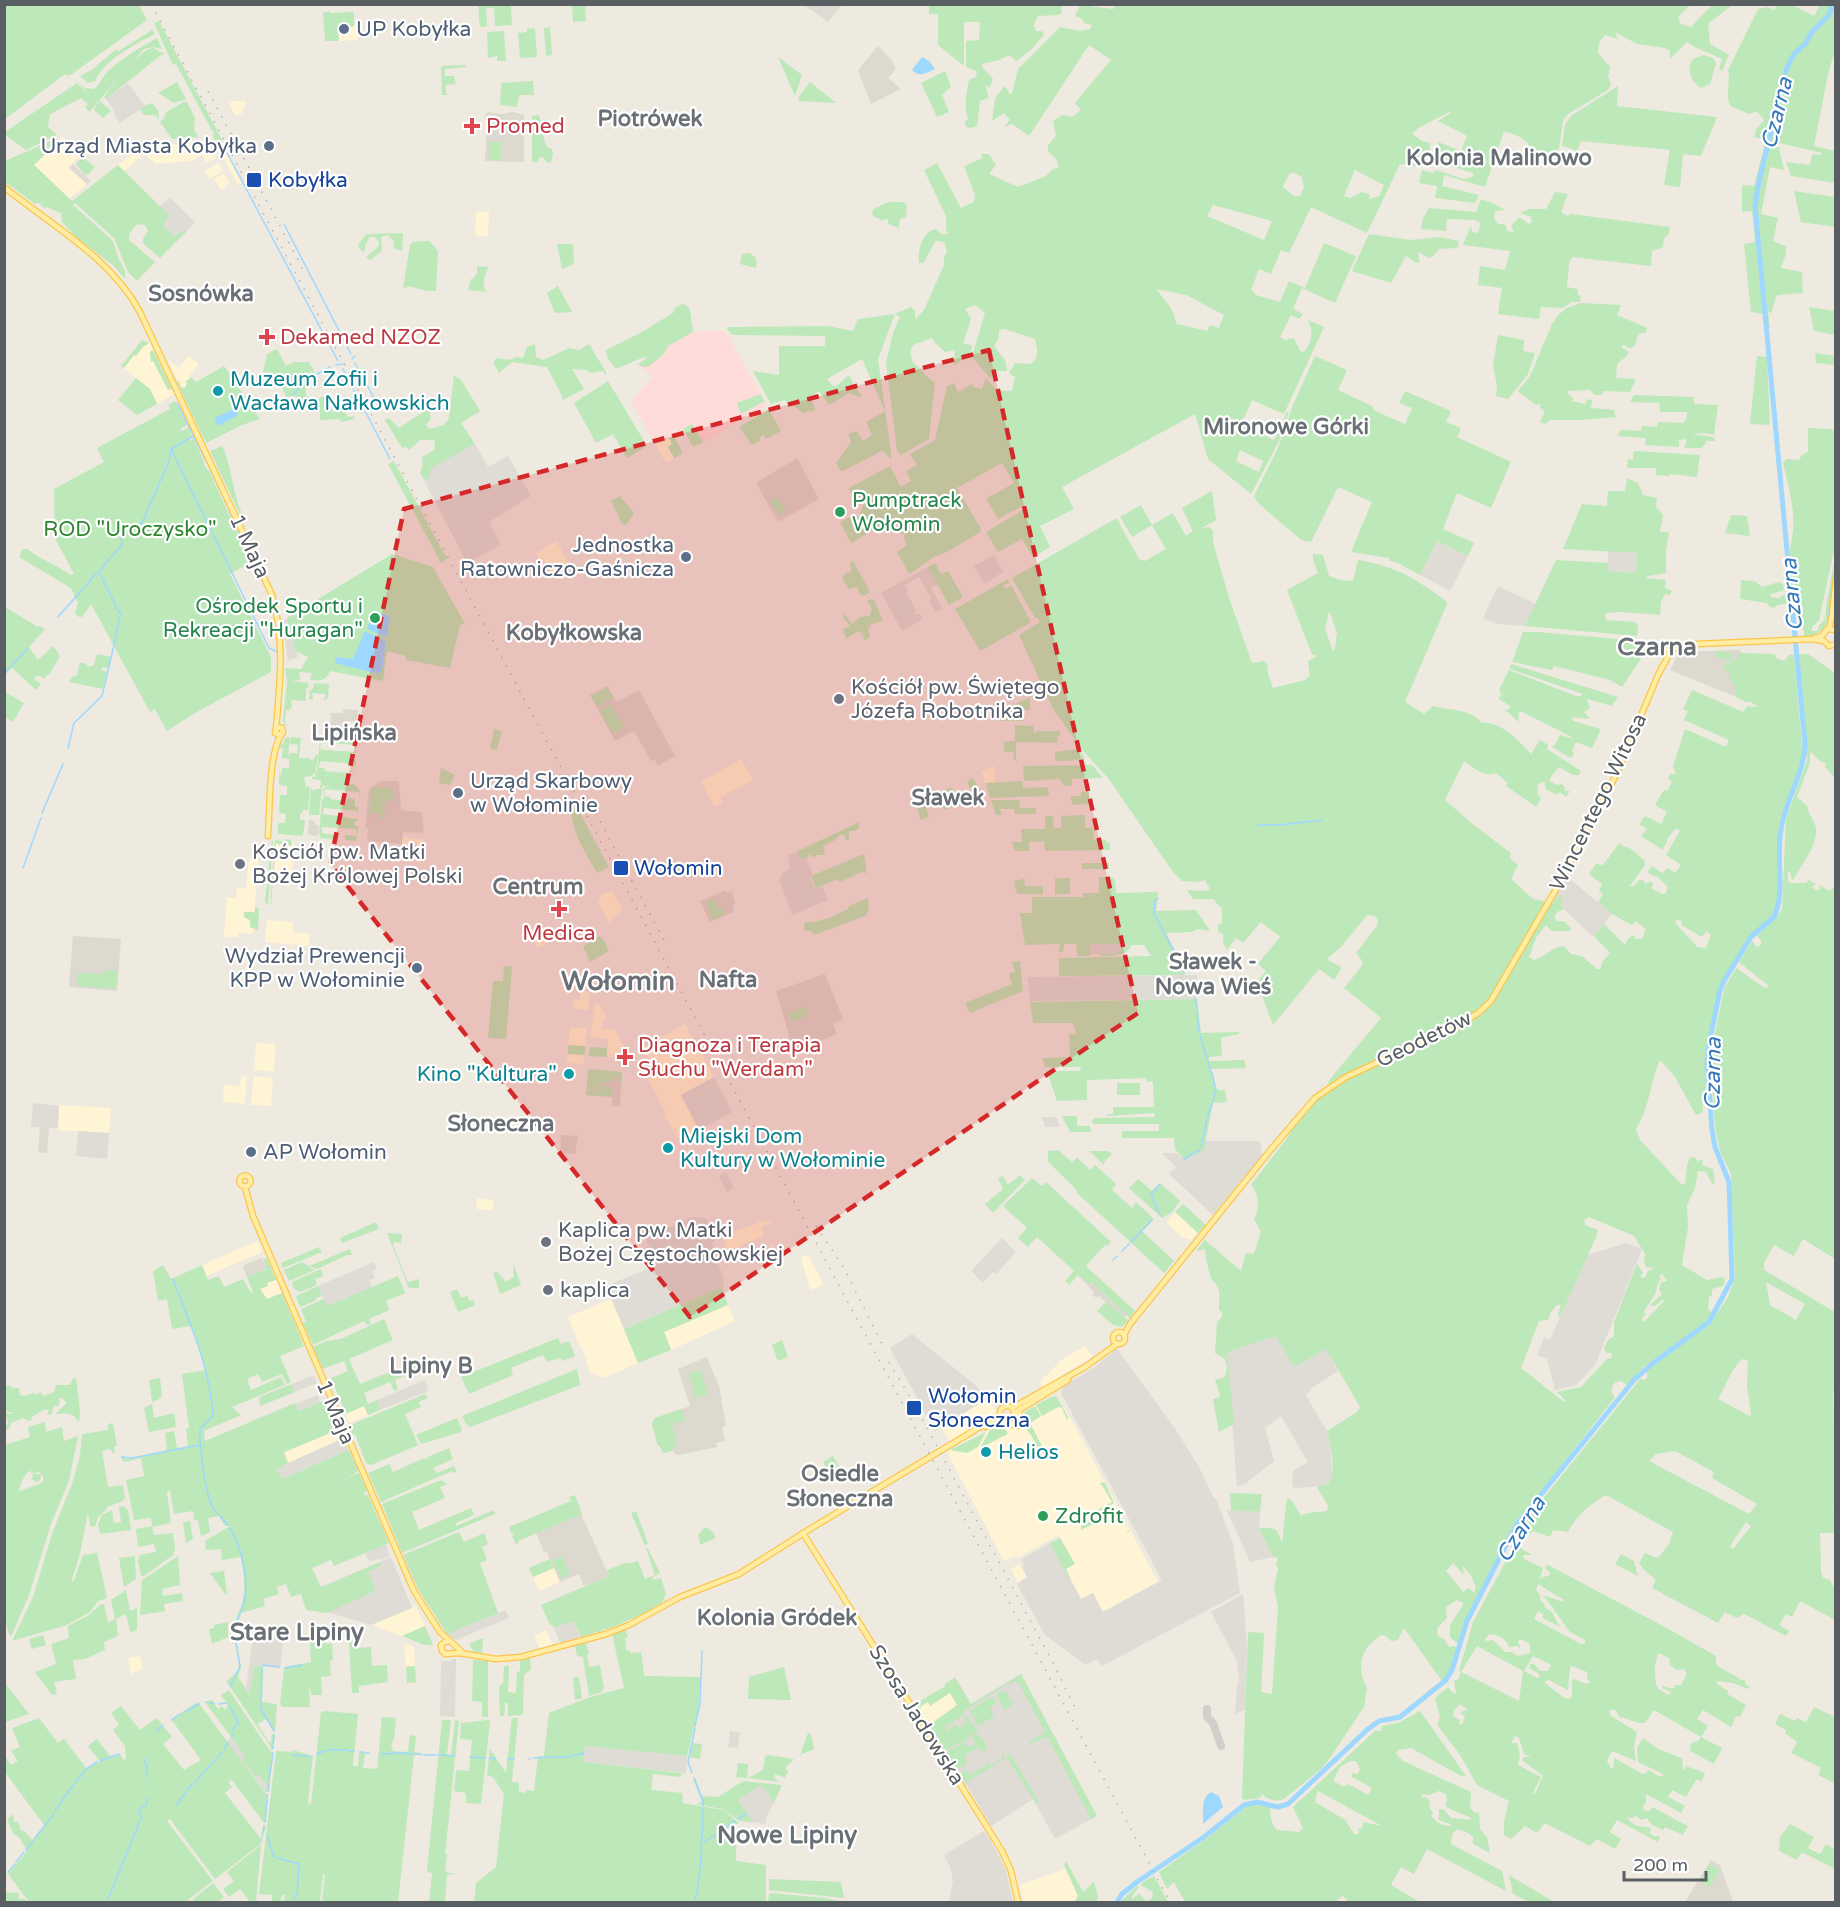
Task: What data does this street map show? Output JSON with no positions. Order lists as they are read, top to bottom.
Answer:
{
  "streets": {
    "main road": [
      "1 Maja",
      "Wincentego Witosa",
      "Geodetów",
      "Szosa Jadowska"
    ]
  },
  "crossings": [
    ["Wincentego Witosa", "Geodetów"]
  ],
  "districts": [
    "Piotrówek",
    "Kolonia Malinowo",
    "Sosnówka",
    "Mironowe Górki",
    "Kobyłkowska",
    "Czarna",
    "Lipińska",
    "Sławek",
    "Centrum",
    "Sławek - Nowa Wieś",
    "Nafta",
    "Wołomin",
    "Słoneczna",
    "Lipiny B",
    "Osiedle Słoneczna",
    "Kolonia Gródek",
    "Stare Lipiny",
    "Nowe Lipiny"
  ],
  "water": ["Czarna"],
  "parks": ["ROD \"Uroczysko\""],
  "places": {
    "other": [
      "UP Kobyłka",
      "Urząd Miasta Kobyłka",
      "Muzeum Zofii i Wacława Nałkowskich",
      "Pumptrack Wołomin",
      "Jednostka Ratowniczo-Gaśnicza",
      "Ośrodek Sportu i Rekreacji \"Huragan\"",
      "Kościół pw. Świętego Józefa Robotnika",
      "Urząd Skarbowy w Wołominie",
      "Kościół pw. Matki Bożej Królowej Polski",
      "Wydział Prewencji KPP w Wołominie",
      "Kino \"Kultura\"",
      "Miejski Dom Kultury w Wołominie",
      "AP Wołomin",
      "Kaplica pw. Matki Bożej Częstochowskiej",
      "kaplica",
      "Helios",
      "Zdrofit"
    ],
    "health": [
      "Promed",
      "Dekamed NZOZ",
      "Medica",
      "Diagnoza i Terapia Słuchu \"Werdam\""
    ],
    "transit": ["Kobyłka", "Wołomin", "Wołomin Słoneczna"]
  },
  "scale_bar": "200 m"
}
